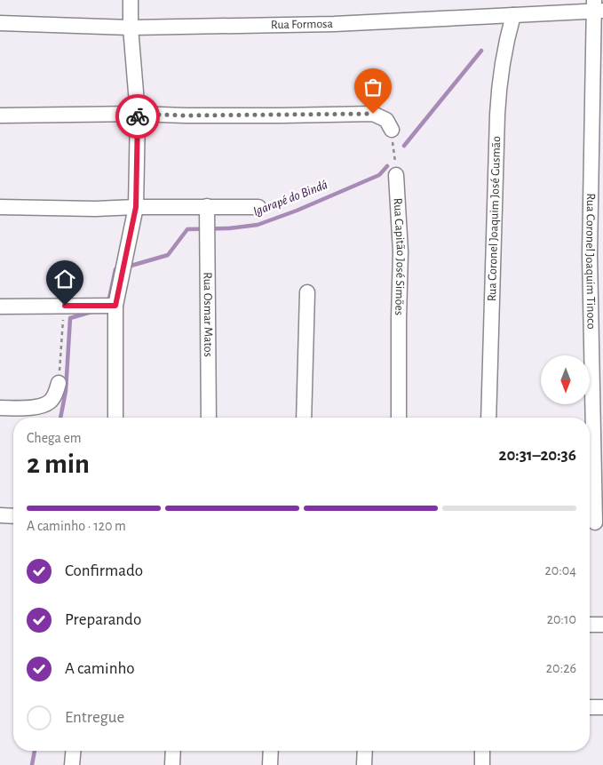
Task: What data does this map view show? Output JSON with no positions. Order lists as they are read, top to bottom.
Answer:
{
  "streets": {
    "street": [
      "Rua Formosa",
      "Rua Coronel Joaquim José Gusmão",
      "Rua Capitão José Simões",
      "Rua Coronel Joaquim Tinoco",
      "Rua Osmar Matos"
    ]
  },
  "crossings": [
    ["Rua Formosa", "Rua Coronel Joaquim José Gusmão"],
    ["Rua Formosa", "Rua Coronel Joaquim Tinoco"]
  ],
  "water": ["Igarapé do Bindá"],
  "north": "bottom",
  "page": {
    "heading": ["2 min", "Chega em", "20:31–20:36"],
    "bar": "A caminho · 120 m",
    "list": [
      ["Confirmado", "20:04"],
      ["Preparando", "20:10"],
      ["A caminho", "20:26"],
      "Entregue"
    ]
  }
}
